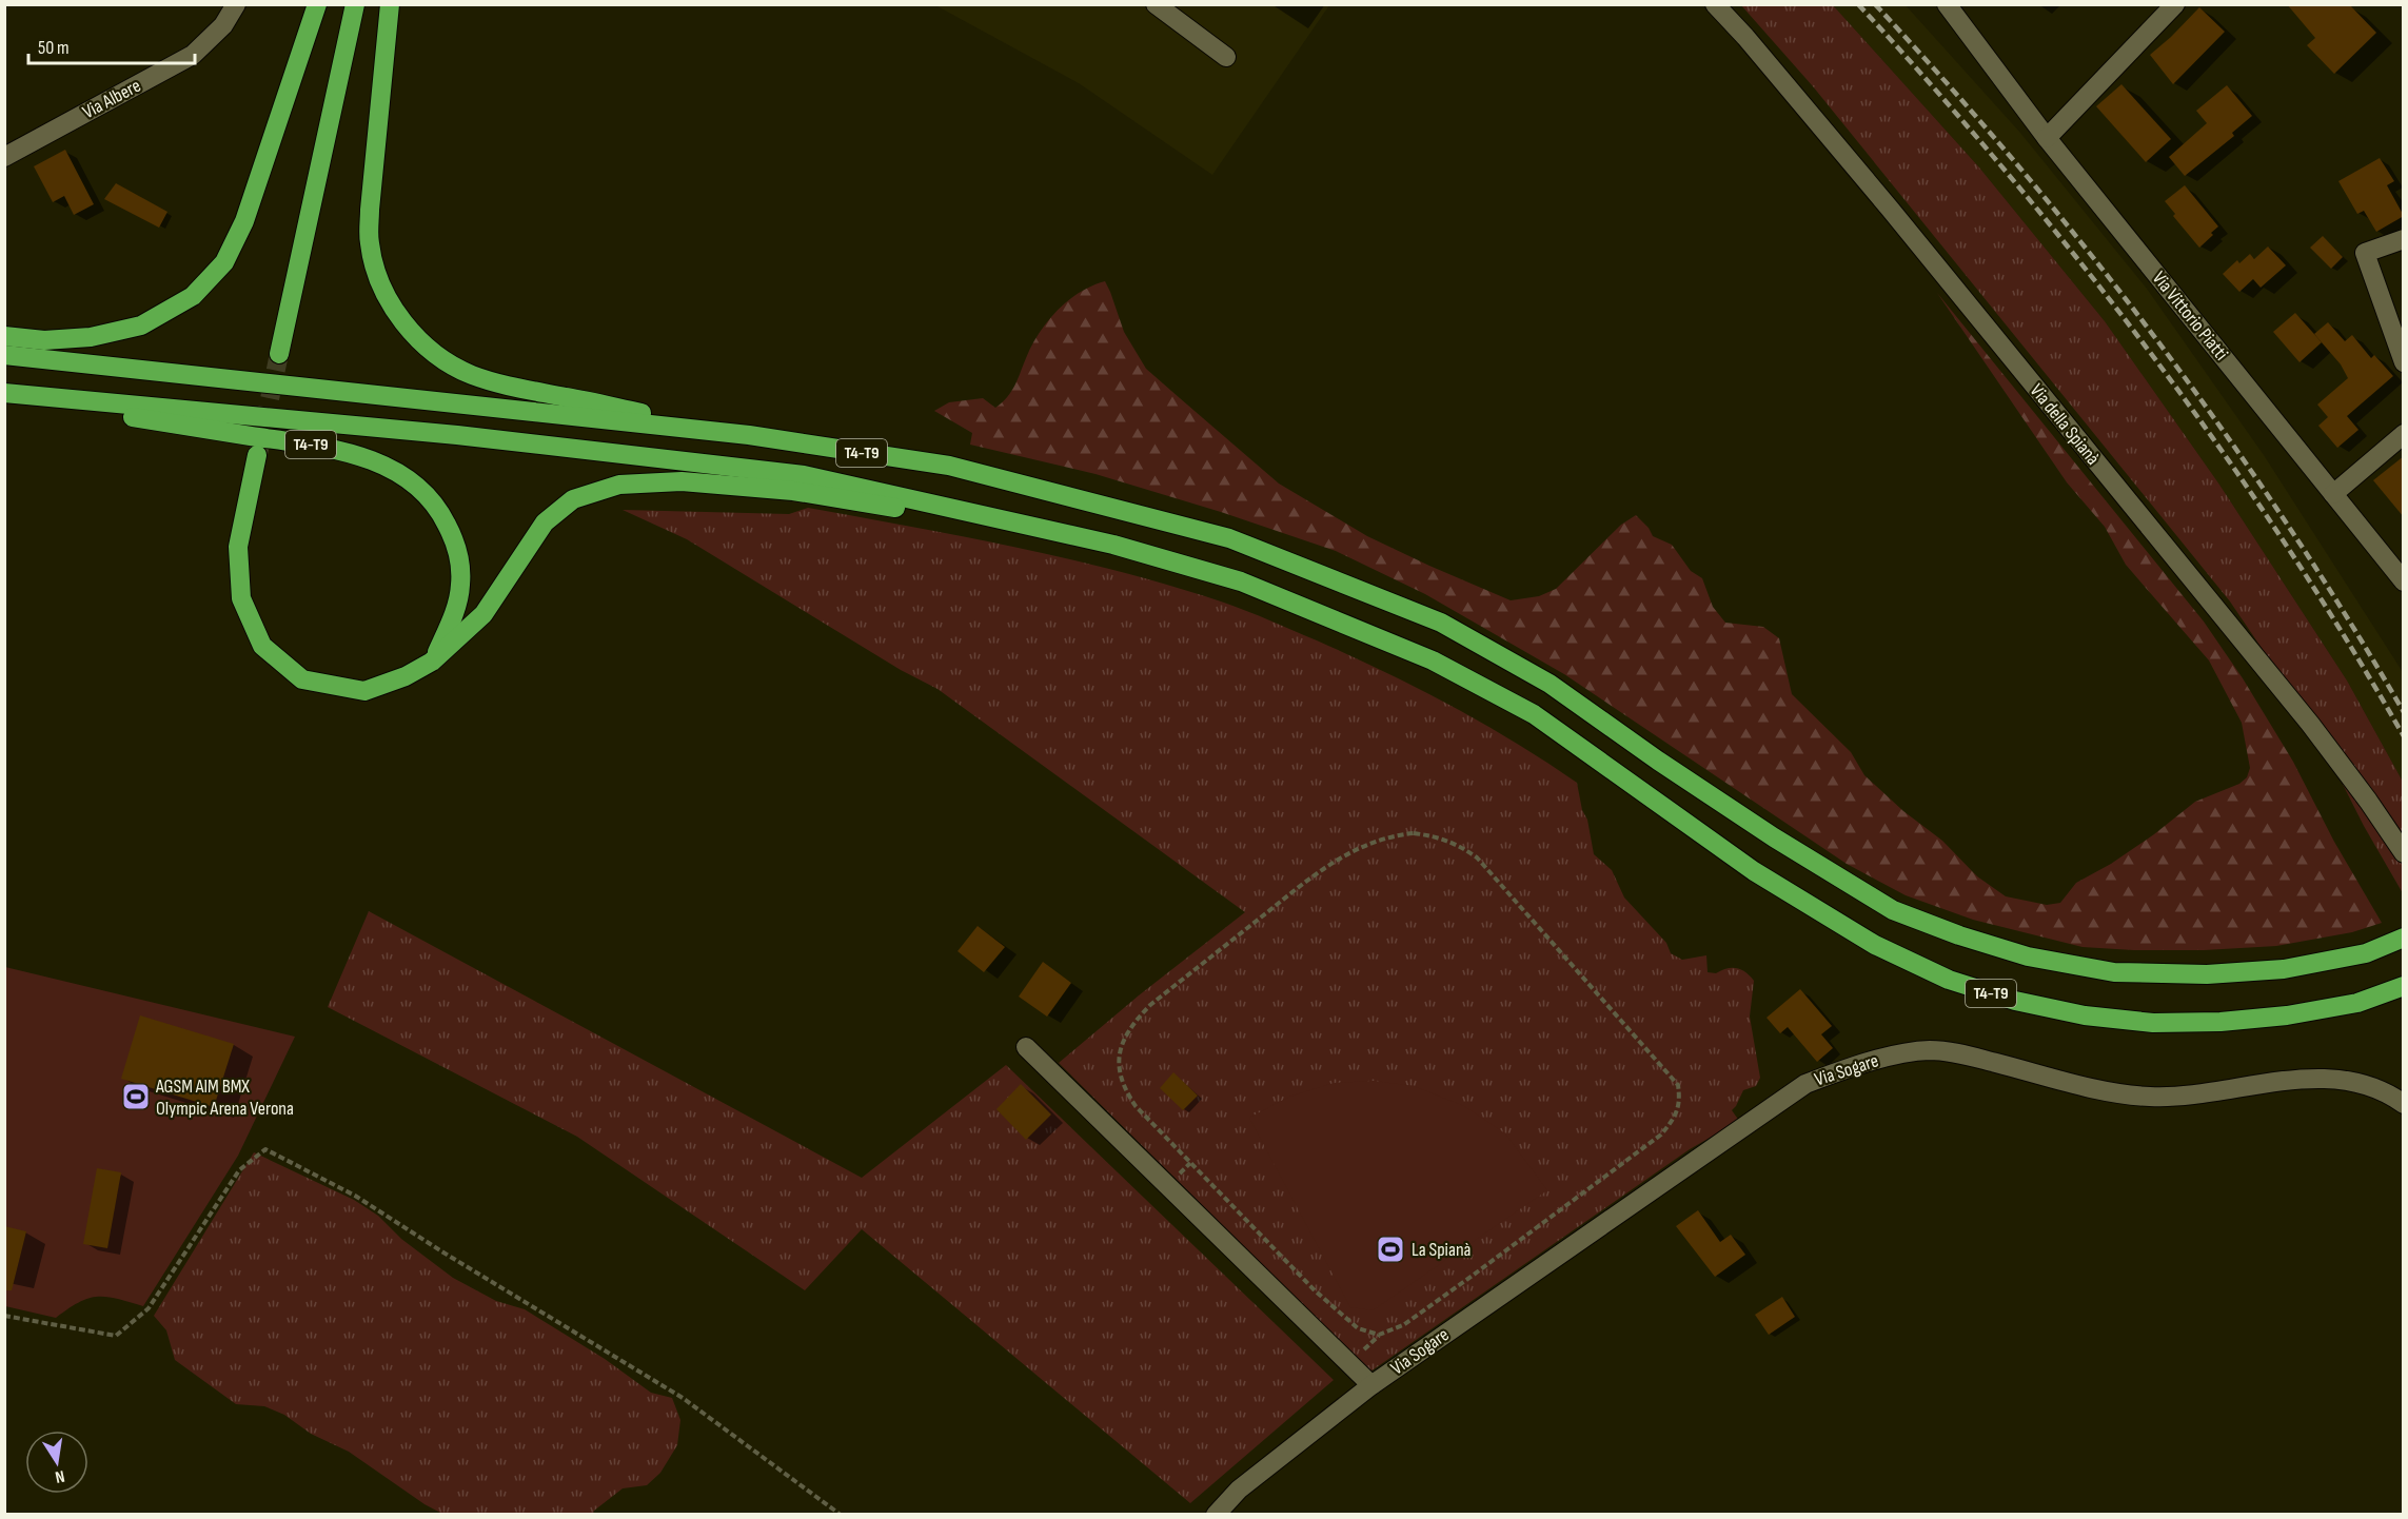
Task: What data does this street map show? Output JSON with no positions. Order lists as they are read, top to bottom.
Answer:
{
  "streets": {
    "highway": ["T4-T9"],
    "street": [
      "Via Albere",
      "Via Vittorio Piatti",
      "Via della Spianà",
      "Via Sogare"
    ]
  },
  "places": {
    "sports": ["AGSM AIM BMX Olympic Arena Verona", "La Spianà"]
  },
  "scale_bar": "50 m",
  "north": "bottom"
}
